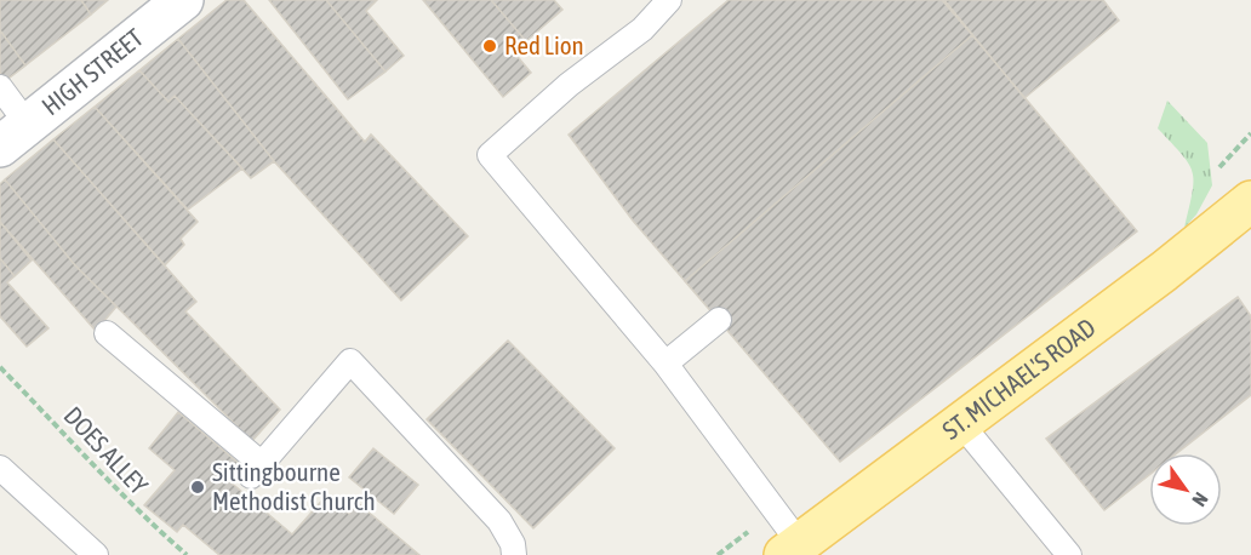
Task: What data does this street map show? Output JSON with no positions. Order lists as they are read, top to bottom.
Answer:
{
  "streets": {
    "main road": ["ST. MICHAEL'S ROAD"],
    "street": ["HIGH STREET"],
    "path": ["DOES ALLEY"]
  },
  "places": ["Red Lion", "Sittingbourne Methodist Church"],
  "north": "bottom right"
}
